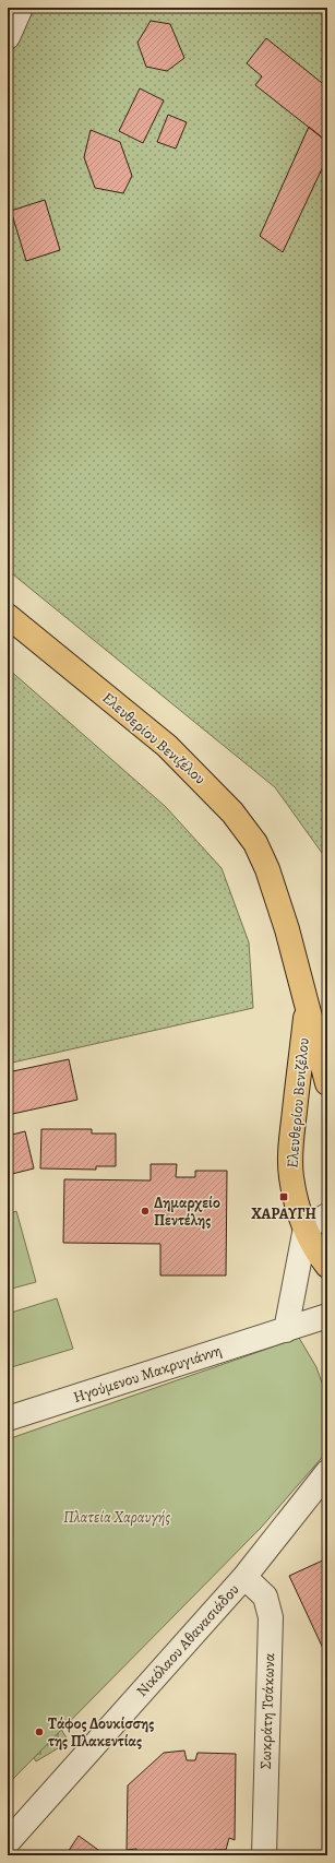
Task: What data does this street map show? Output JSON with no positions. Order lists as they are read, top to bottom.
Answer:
{
  "streets": {
    "main road": ["Ελευθερίου Βενιζέλου"],
    "street": ["Ηγούμενου Μακρυγιάννη", "Νικόλαου Αθανασιάδου", "Σωκράτη Τσάκωνα"]
  },
  "crossings": [
    ["Νικόλαου Αθανασιάδου", "Σωκράτη Τσάκωνα"]
  ],
  "parks": ["Πλατεία Χαραυγής"],
  "places": {
    "transit": ["ΧΑΡΑΥΓΗ"],
    "other": ["Δημαρχείο Πεντέλης", "Τάφος Δουκίσσης της Πλακεντίας"]
  }
}
